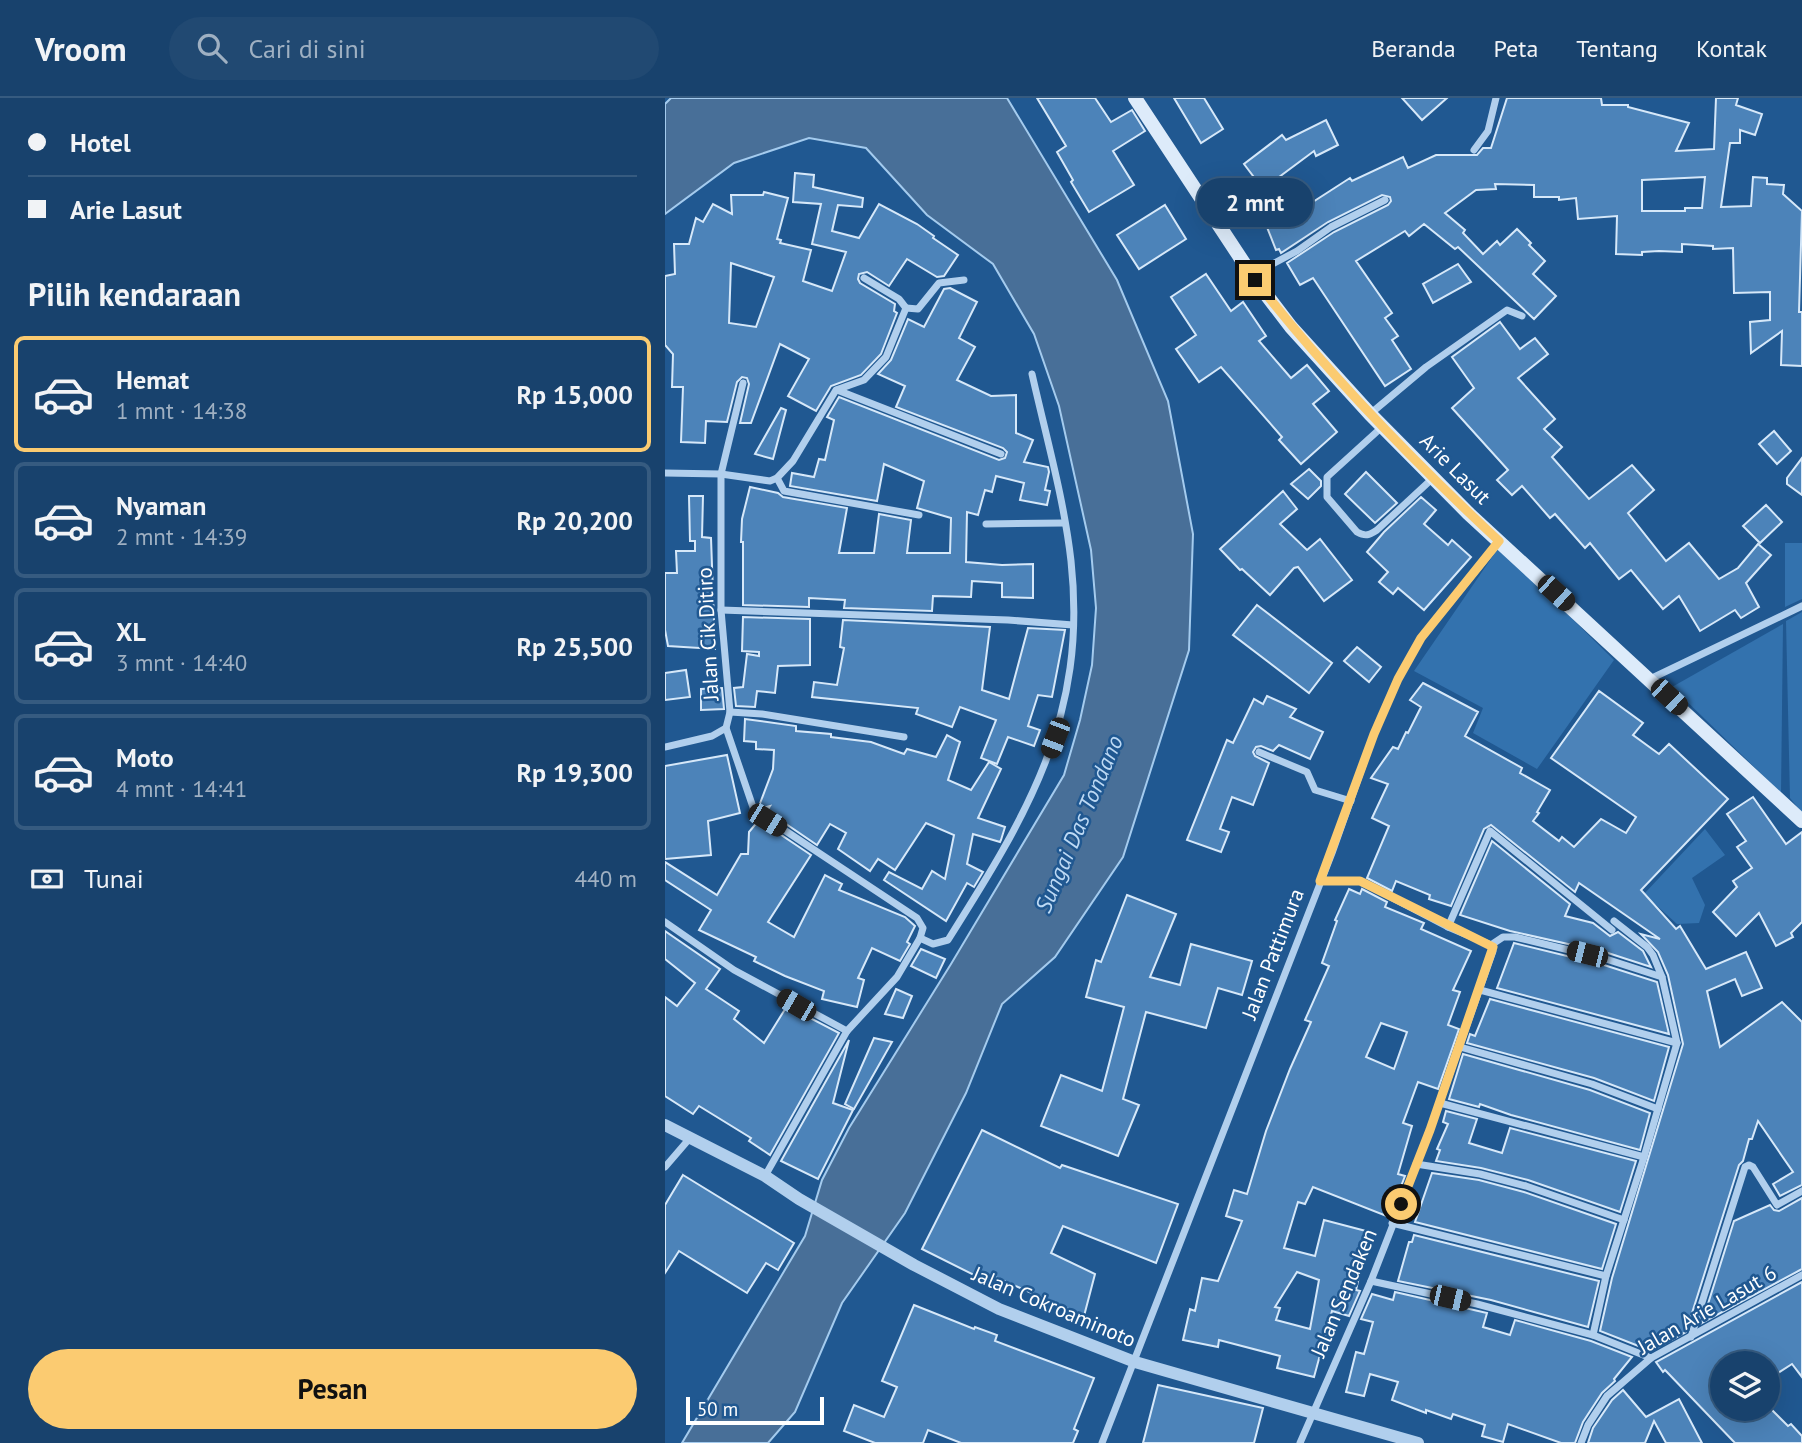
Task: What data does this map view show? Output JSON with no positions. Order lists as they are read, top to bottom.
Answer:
{
  "streets": {
    "main road": ["Arie Lasut"],
    "street": [
      "Jalan Cik Ditiro",
      "Jalan Pattimura",
      "Jalan Sendaken",
      "Jalan Cokroaminoto",
      "Jalan Arie Lasut 6"
    ]
  },
  "crossings": [
    ["Arie Lasut", "Jalan Pattimura"],
    ["Jalan Pattimura", "Jalan Cokroaminoto"],
    ["Jalan Sendaken", "Jalan Cokroaminoto"]
  ],
  "water": ["Sungai Das Tondano"],
  "scale_bar": "50 m",
  "page": {
    "header": "Vroom",
    "search": "Cari di sini",
    "nav": [
      "Beranda",
      "Peta",
      "Tentang",
      "Kontak"
    ],
    "banner": ["Hotel", "Arie Lasut"],
    "bubble": "2 mnt",
    "heading": "Pilih kendaraan",
    "list": [
      {
        "name": "Hemat",
        "note": "1 mnt · 14:38",
        "value": "Rp 15,000"
      },
      {
        "name": "Nyaman",
        "note": "2 mnt · 14:39",
        "value": "Rp 20,200"
      },
      {
        "name": "XL",
        "note": "3 mnt · 14:40",
        "value": "Rp 25,500"
      },
      {
        "name": "Moto",
        "note": "4 mnt · 14:41",
        "value": "Rp 19,300"
      }
    ],
    "pay": ["Tunai", "440 m"],
    "buttons": "Pesan",
    "scale": "50 m"
  }
}
